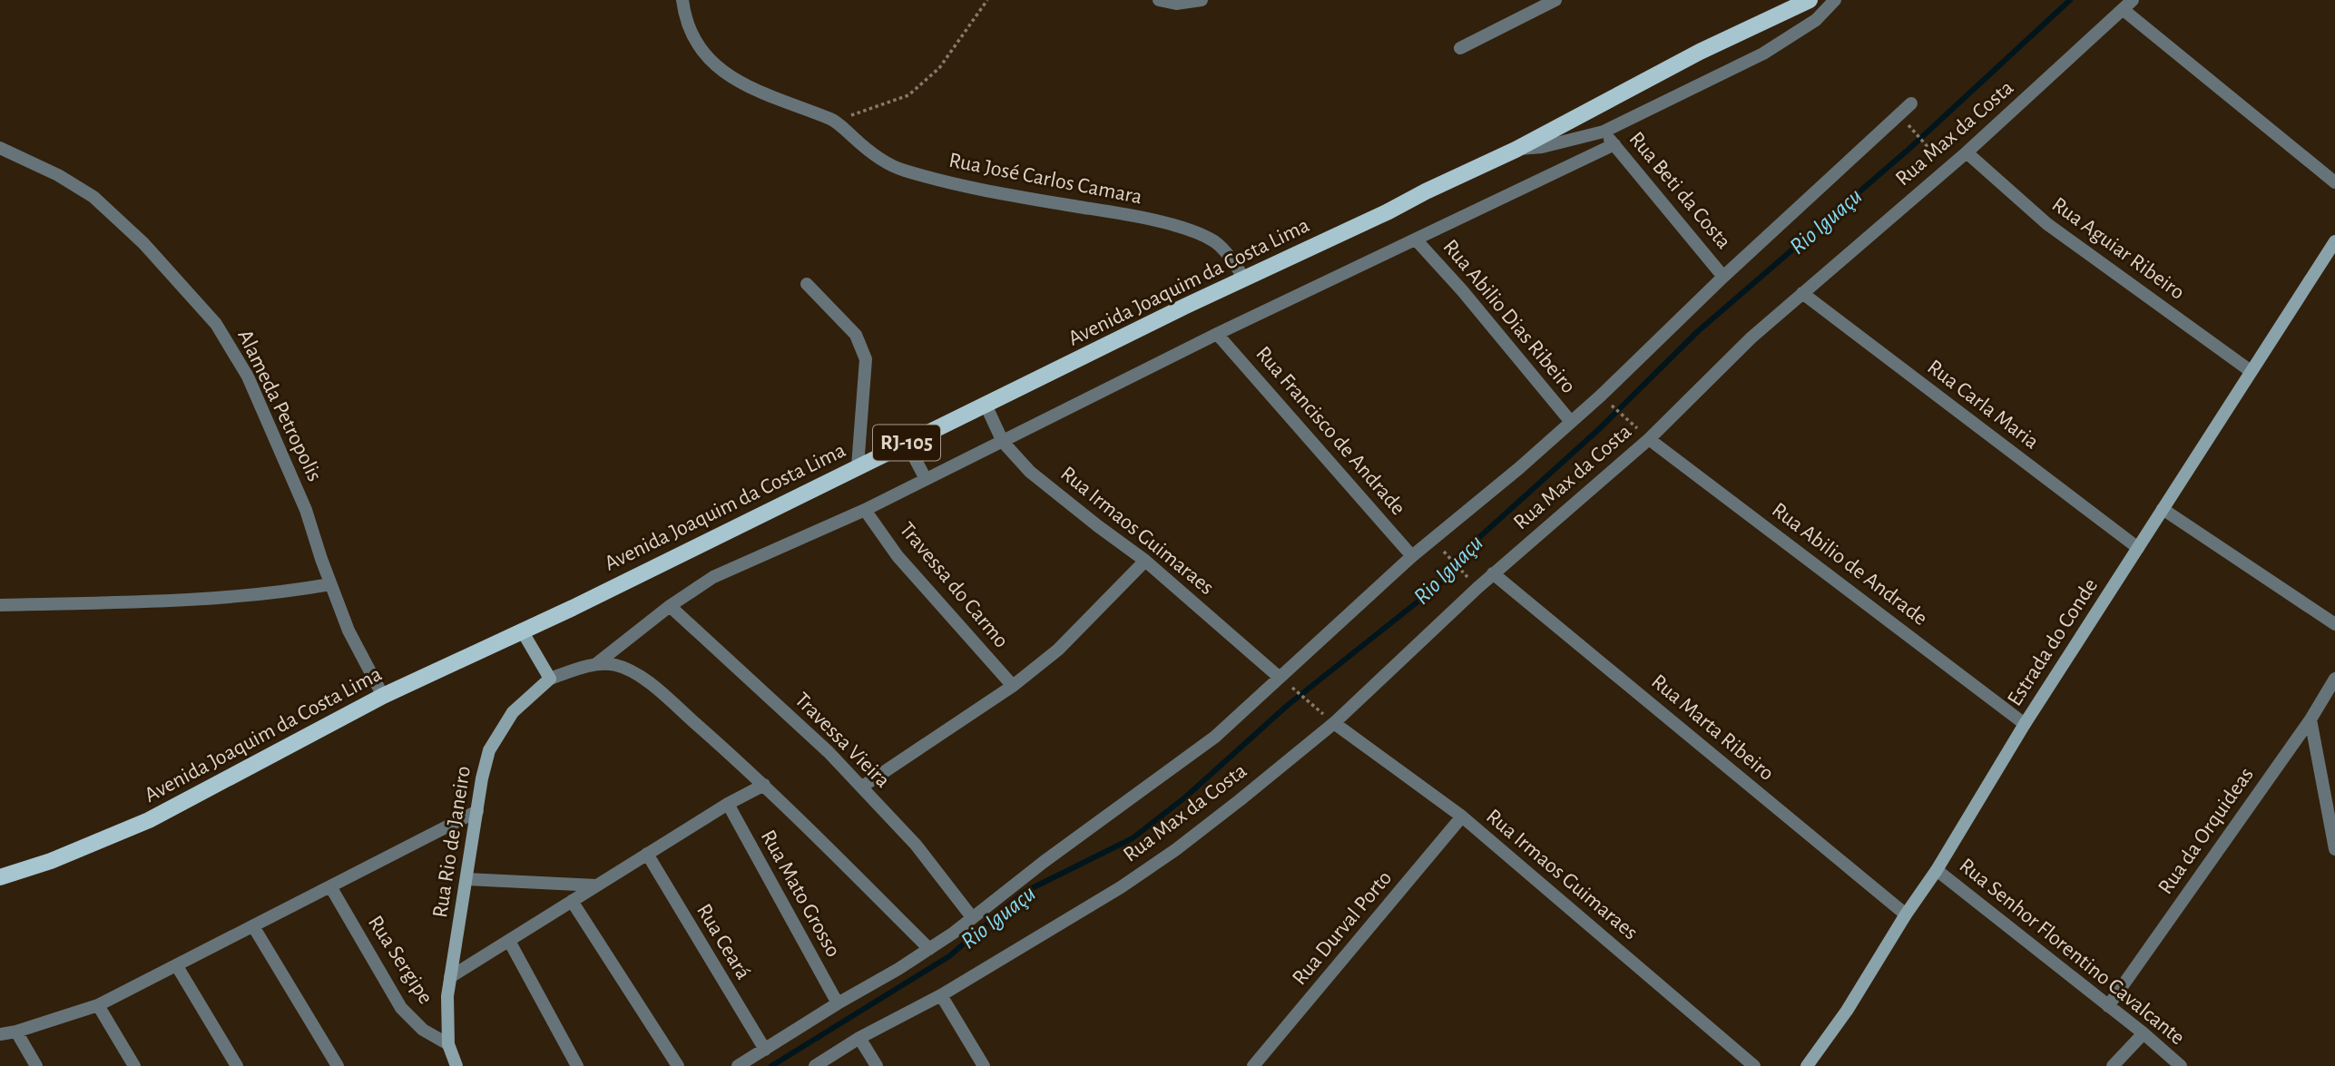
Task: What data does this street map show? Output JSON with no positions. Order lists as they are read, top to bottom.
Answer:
{
  "streets": {
    "main road": ["Avenida Joaquim da Costa Lima", "RJ-105"],
    "street": [
      "Rua Max da Costa",
      "Rua José Carlos Camara",
      "Rua Beti da Costa",
      "Rua Aguiar Ribeiro",
      "Rua Abilio Dias Ribeiro",
      "Rua Carla Maria",
      "Alameda Petropolis",
      "Rua Francisco de Andrade",
      "Rua Irmaos Guimaraes",
      "Rua Abilio de Andrade",
      "Travessa do Carmo",
      "Estrada do Conde",
      "Rua Marta Ribeiro",
      "Travessa Vieira",
      "Rua da Orquideas",
      "Rua Rio de Janeiro",
      "Rua Mato Grosso",
      "Rua Durval Porto",
      "Rua Ceará",
      "Rua Senhor Florentino Cavalcante",
      "Rua Sergipe"
    ]
  },
  "crossings": [
    ["Rua Max da Costa", "Rua Beti da Costa"],
    ["Rua Max da Costa", "Rua Aguiar Ribeiro"],
    ["Rua Max da Costa", "Rua Abilio Dias Ribeiro"],
    ["Rua Max da Costa", "Rua Carla Maria"],
    ["Rua Max da Costa", "Rua Francisco de Andrade"],
    ["Rua Max da Costa", "Rua Irmaos Guimaraes"],
    ["Rua Max da Costa", "Rua Abilio de Andrade"],
    ["Rua Max da Costa", "Rua Marta Ribeiro"],
    ["Rua Max da Costa", "Travessa Vieira"],
    ["Rua Max da Costa", "Rua Mato Grosso"],
    ["Rua Max da Costa", "Rua Ceará"],
    ["Rua José Carlos Camara", "Avenida Joaquim da Costa Lima"],
    ["Rua Aguiar Ribeiro", "Estrada do Conde"],
    ["Avenida Joaquim da Costa Lima", "Alameda Petropolis"],
    ["Avenida Joaquim da Costa Lima", "Rua Irmaos Guimaraes"],
    ["Rua Carla Maria", "Estrada do Conde"],
    ["Rua Irmaos Guimaraes", "Rua Durval Porto"],
    ["Rua Abilio de Andrade", "Estrada do Conde"],
    ["Estrada do Conde", "Rua Marta Ribeiro"],
    ["Estrada do Conde", "Rua Senhor Florentino Cavalcante"],
    ["Rua da Orquideas", "Rua Senhor Florentino Cavalcante"],
    ["Rua Rio de Janeiro", "Rua Sergipe"]
  ],
  "water": ["Rio Iguaçu"]
}
